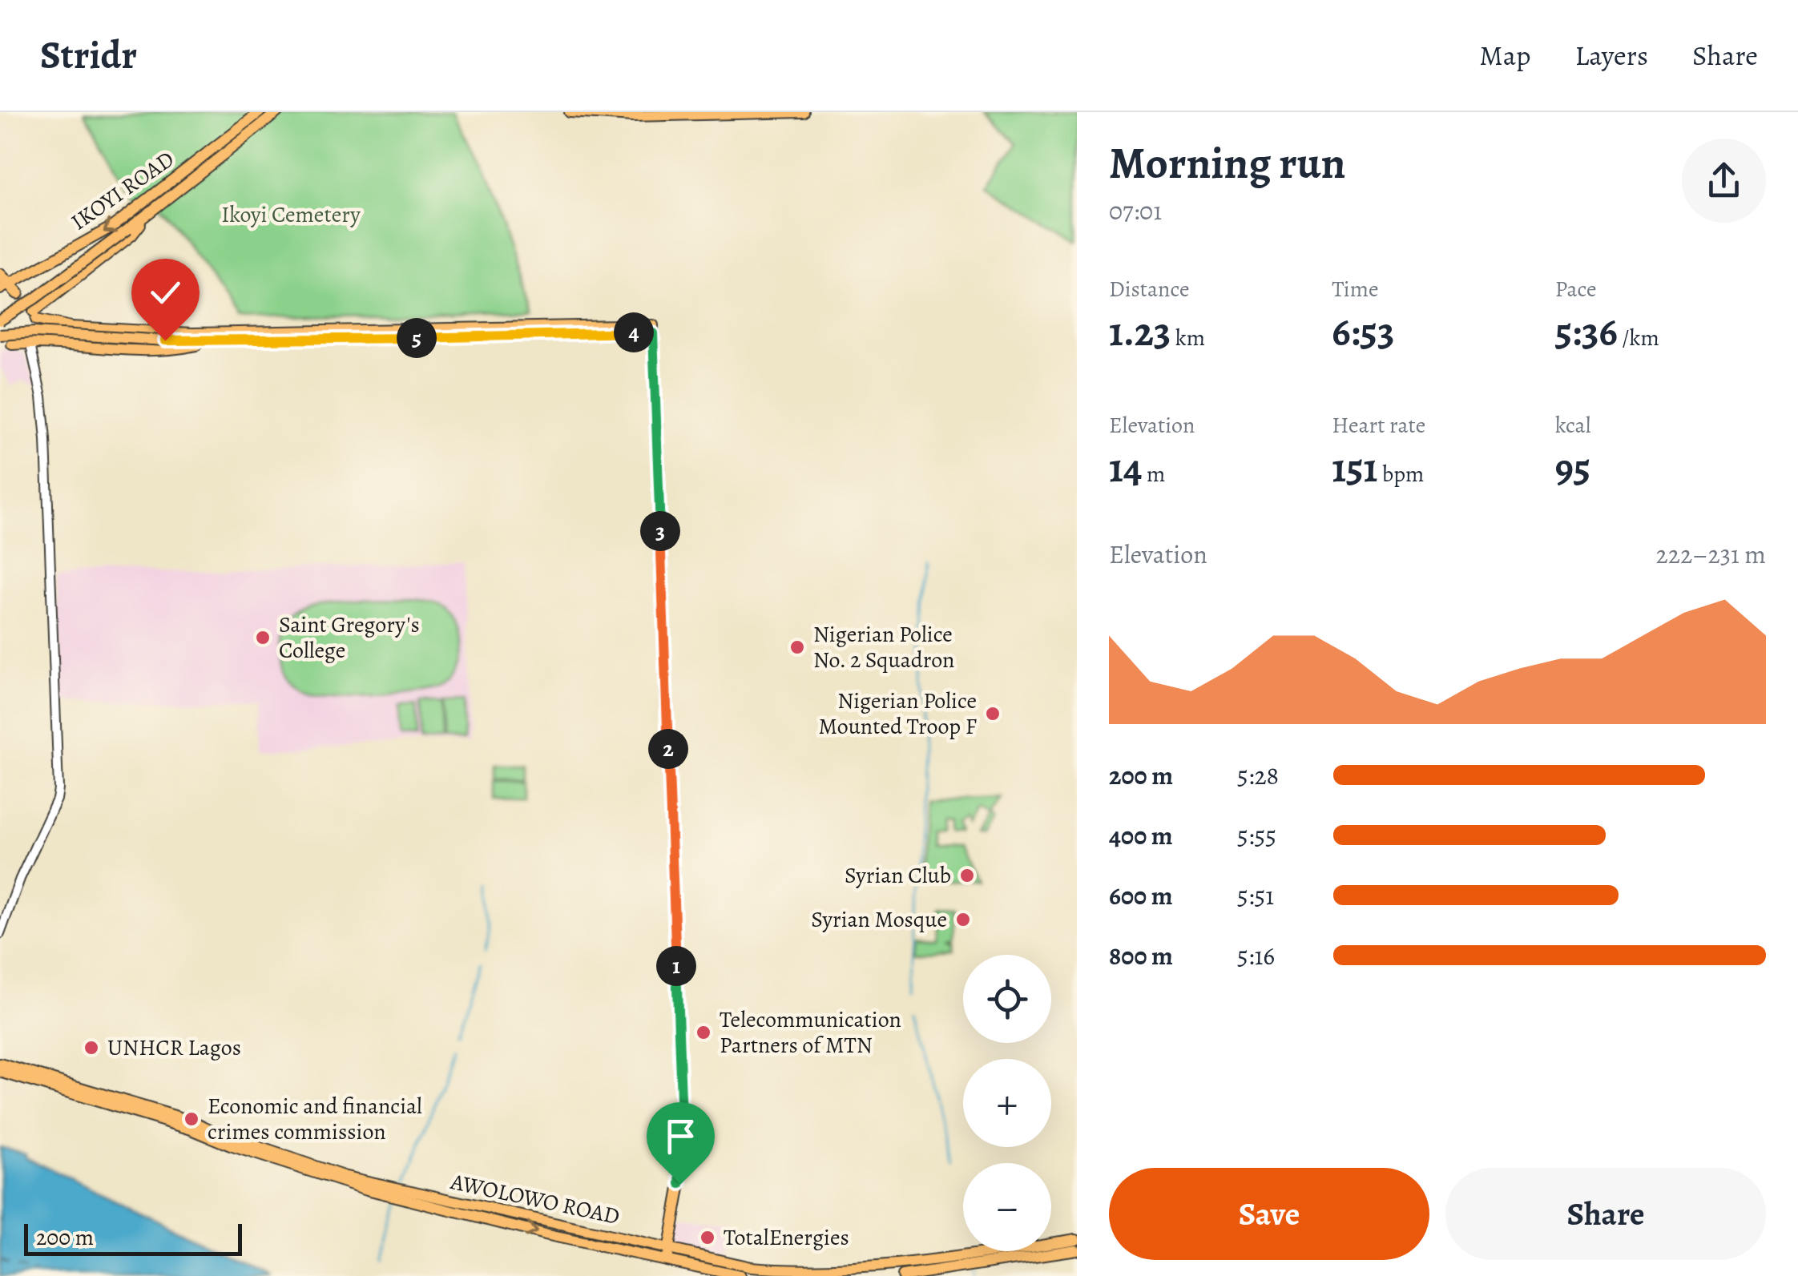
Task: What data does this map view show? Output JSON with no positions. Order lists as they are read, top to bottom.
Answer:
{
  "streets": {
    "main road": ["IKOYI ROAD", "AWOLOWO ROAD"]
  },
  "parks": ["Ikoyi Cemetery"],
  "places": [
    "Saint Gregory's College",
    "Nigerian Police No. 2 Squadron",
    "Nigerian Police Mounted Troop F",
    "Syrian Club",
    "Syrian Mosque",
    "Telecommunication Partners of MTN",
    "UNHCR Lagos",
    "Economic and financial crimes commission",
    "TotalEnergies"
  ],
  "scale_bar": "200 m",
  "page": {
    "header": "Stridr",
    "nav": ["Map", "Layers", "Share"],
    "heading": ["Morning run", "07:01"],
    "stats": [
      ["Distance", "1.23 km"],
      ["Time", "6:53"],
      ["Pace", "5:36 /km"],
      ["Elevation", "14 m"],
      ["Heart rate", "151 bpm"],
      ["kcal", "95"]
    ],
    "pins": [
      "4",
      "5",
      "3",
      "2",
      "1"
    ],
    "chart": ["Elevation", "222–231 m"],
    "list": [
      {
        "name": "200 m",
        "note": "5:28"
      },
      {
        "name": "400 m",
        "note": "5:55"
      },
      {
        "name": "600 m",
        "note": "5:51"
      },
      {
        "name": "800 m",
        "note": "5:16"
      }
    ],
    "map_buttons": ["+", "−"],
    "buttons": ["Save", "Share"],
    "scale": "200 m"
  }
}
